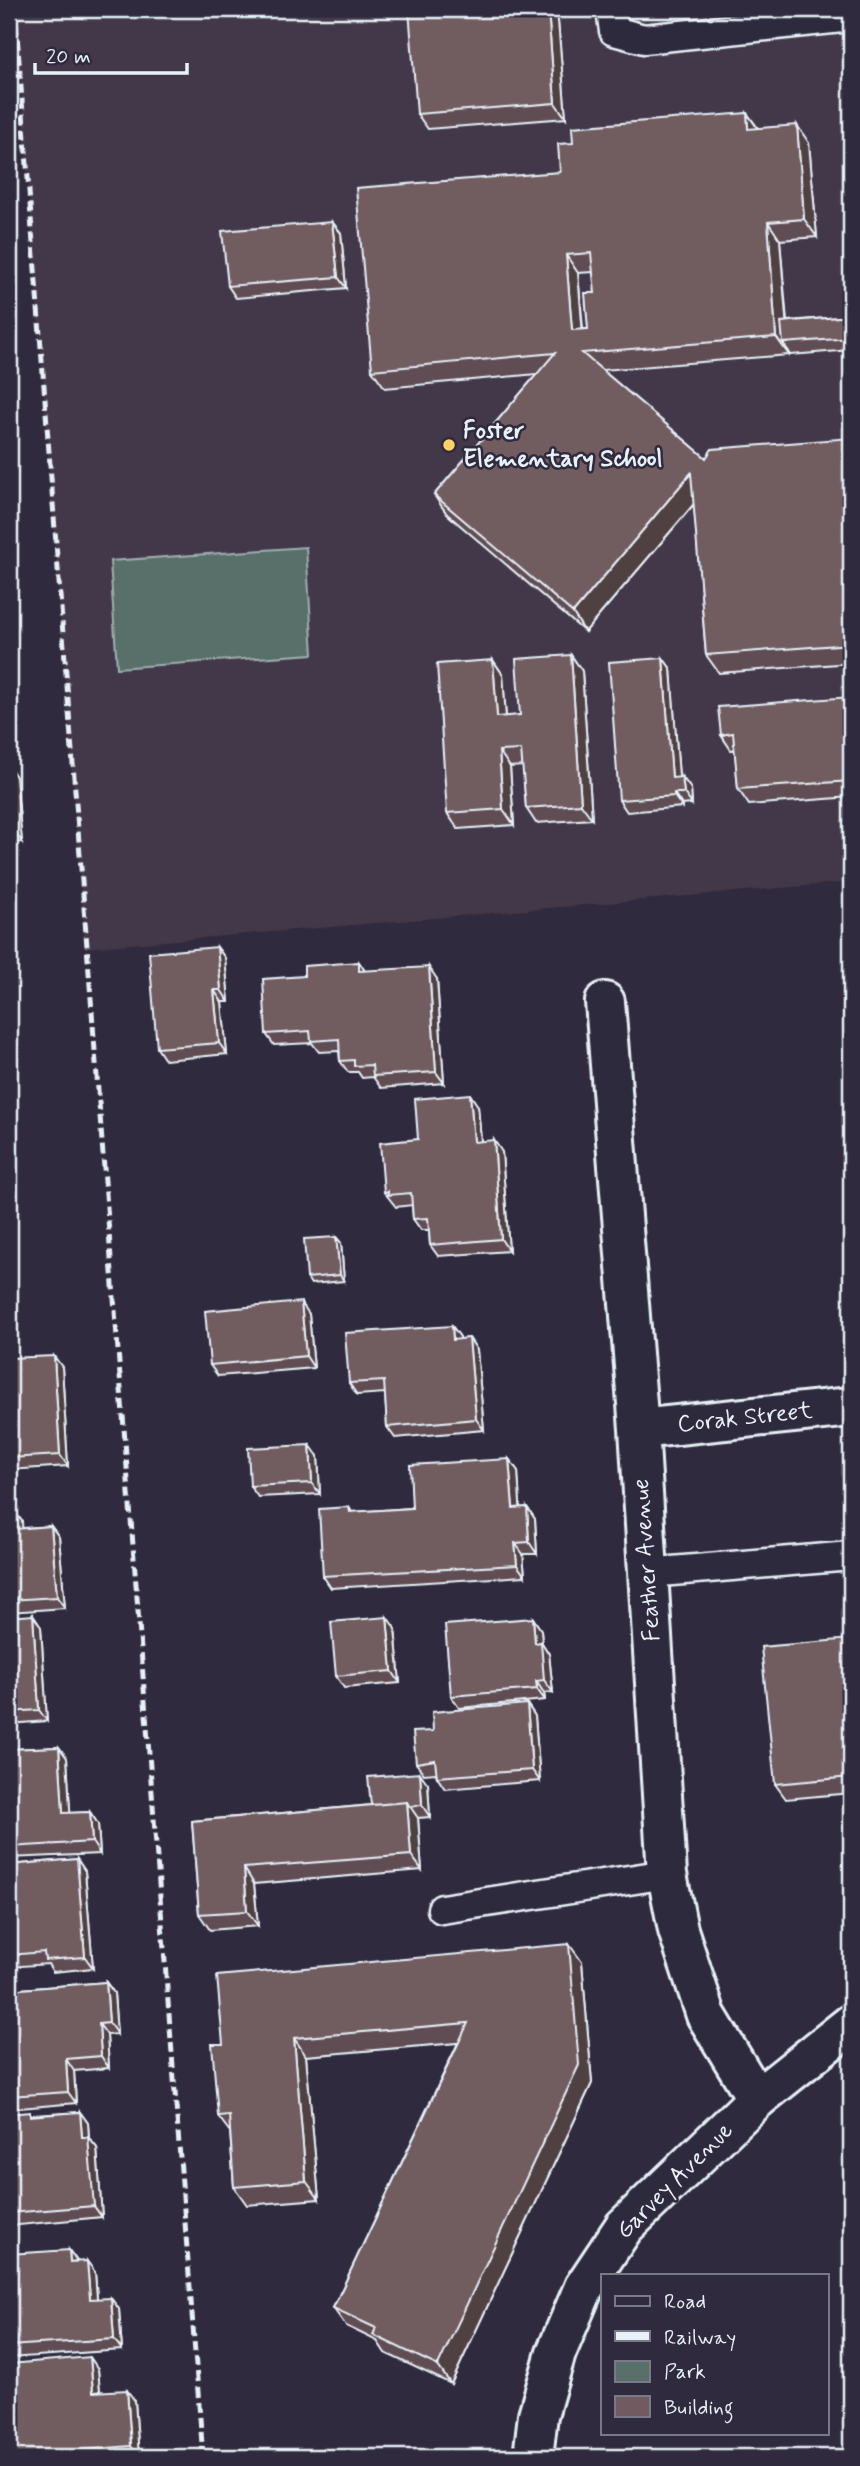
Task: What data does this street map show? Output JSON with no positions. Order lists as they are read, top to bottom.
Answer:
{
  "streets": {
    "street": ["Corak Street", "Feather Avenue", "Garvey Avenue"]
  },
  "crossings": [
    ["Corak Street", "Feather Avenue"],
    ["Feather Avenue", "Garvey Avenue"]
  ],
  "places": ["Foster Elementary School"],
  "legend": [
    "Road",
    "Railway",
    "Park",
    "Building"
  ],
  "scale_bar": "20 m"
}
